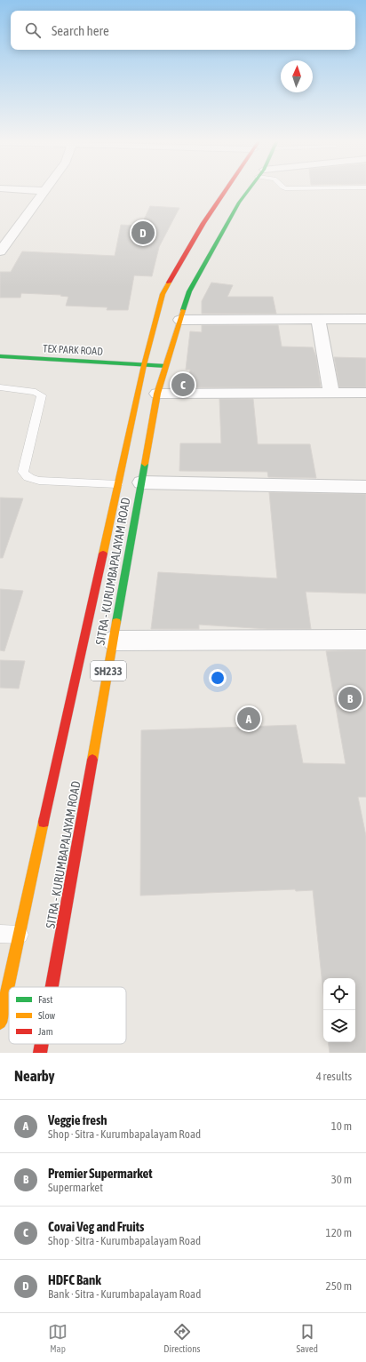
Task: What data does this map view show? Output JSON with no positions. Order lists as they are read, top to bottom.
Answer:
{
  "streets": {
    "main road": ["TEX PARK ROAD", "SITRA - KURUMBAPALAYAM ROAD", "SH233"]
  },
  "crossings": [
    ["TEX PARK ROAD", "SITRA - KURUMBAPALAYAM ROAD"]
  ],
  "legend": ["Fast", "Slow", "Jam"],
  "north": "top",
  "page": {
    "search": "Search here",
    "pins": [
      "D",
      "C",
      "B",
      "A"
    ],
    "heading": ["Nearby", "4 results"],
    "list": [
      {
        "mark": "A",
        "name": "Veggie fresh",
        "note": "Shop · Sitra - Kurumbapalayam Road",
        "value": "10 m"
      },
      {
        "mark": "B",
        "name": "Premier Supermarket",
        "note": "Supermarket",
        "value": "30 m"
      },
      {
        "mark": "C",
        "name": "Covai Veg and Fruits",
        "note": "Shop · Sitra - Kurumbapalayam Road",
        "value": "120 m"
      },
      {
        "mark": "D",
        "name": "HDFC Bank",
        "note": "Bank · Sitra - Kurumbapalayam Road",
        "value": "250 m"
      }
    ],
    "nav": ["Map", "Directions", "Saved"]
  }
}
